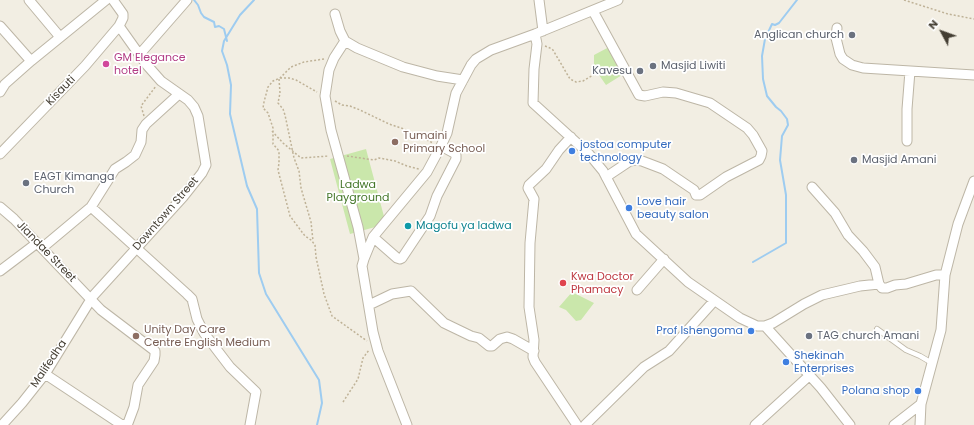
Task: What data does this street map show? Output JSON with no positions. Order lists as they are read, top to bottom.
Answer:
{
  "streets": {
    "street": [
      "Kisauti",
      "Downtown Street",
      "Jiandae Street",
      "Malifedha"
    ]
  },
  "crossings": [
    ["Kisauti", "Downtown Street"],
    ["Downtown Street", "Jiandae Street"],
    ["Downtown Street", "Malifedha"],
    ["Jiandae Street", "Malifedha"]
  ],
  "parks": ["Ladwa Playground"],
  "places": [
    "Anglican church",
    "GM Elegance hotel",
    "Masjid Liwiti",
    "Kavesu",
    "Tumaini Primary School",
    "jostoa computer technology",
    "Masjid Amani",
    "EAGT Kimanga Church",
    "Love hair beauty salon",
    "Magofu ya ladwa",
    "Kwa Doctor Phamacy",
    "Prof Ishengoma",
    "Unity Day Care Centre English Medium",
    "TAG church Amani",
    "Shekinah Enterprises",
    "Polana shop"
  ],
  "north": "top left"
}
